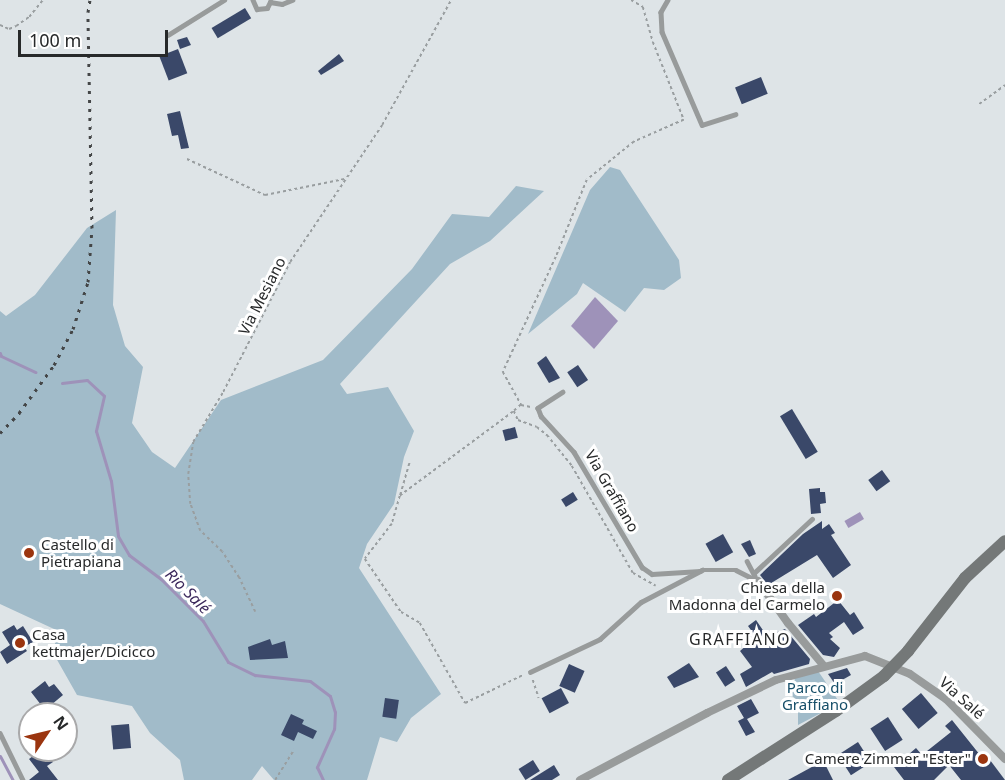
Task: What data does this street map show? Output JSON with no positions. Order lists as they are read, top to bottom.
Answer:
{
  "streets": {
    "street": ["Via Salé"],
    "lane": ["Via Graffiano"],
    "path": ["Via Mesiano"]
  },
  "districts": ["GRAFFIANO"],
  "water": ["Rio Salé"],
  "parks": ["Parco di Graffiano"],
  "places": [
    "Castello di Pietrapiana",
    "Chiesa della Madonna del Carmelo",
    "Casa kettmajer/Dicicco",
    "Camere Zimmer \"Ester\""
  ],
  "scale_bar": "100 m",
  "north": "top right"
}
